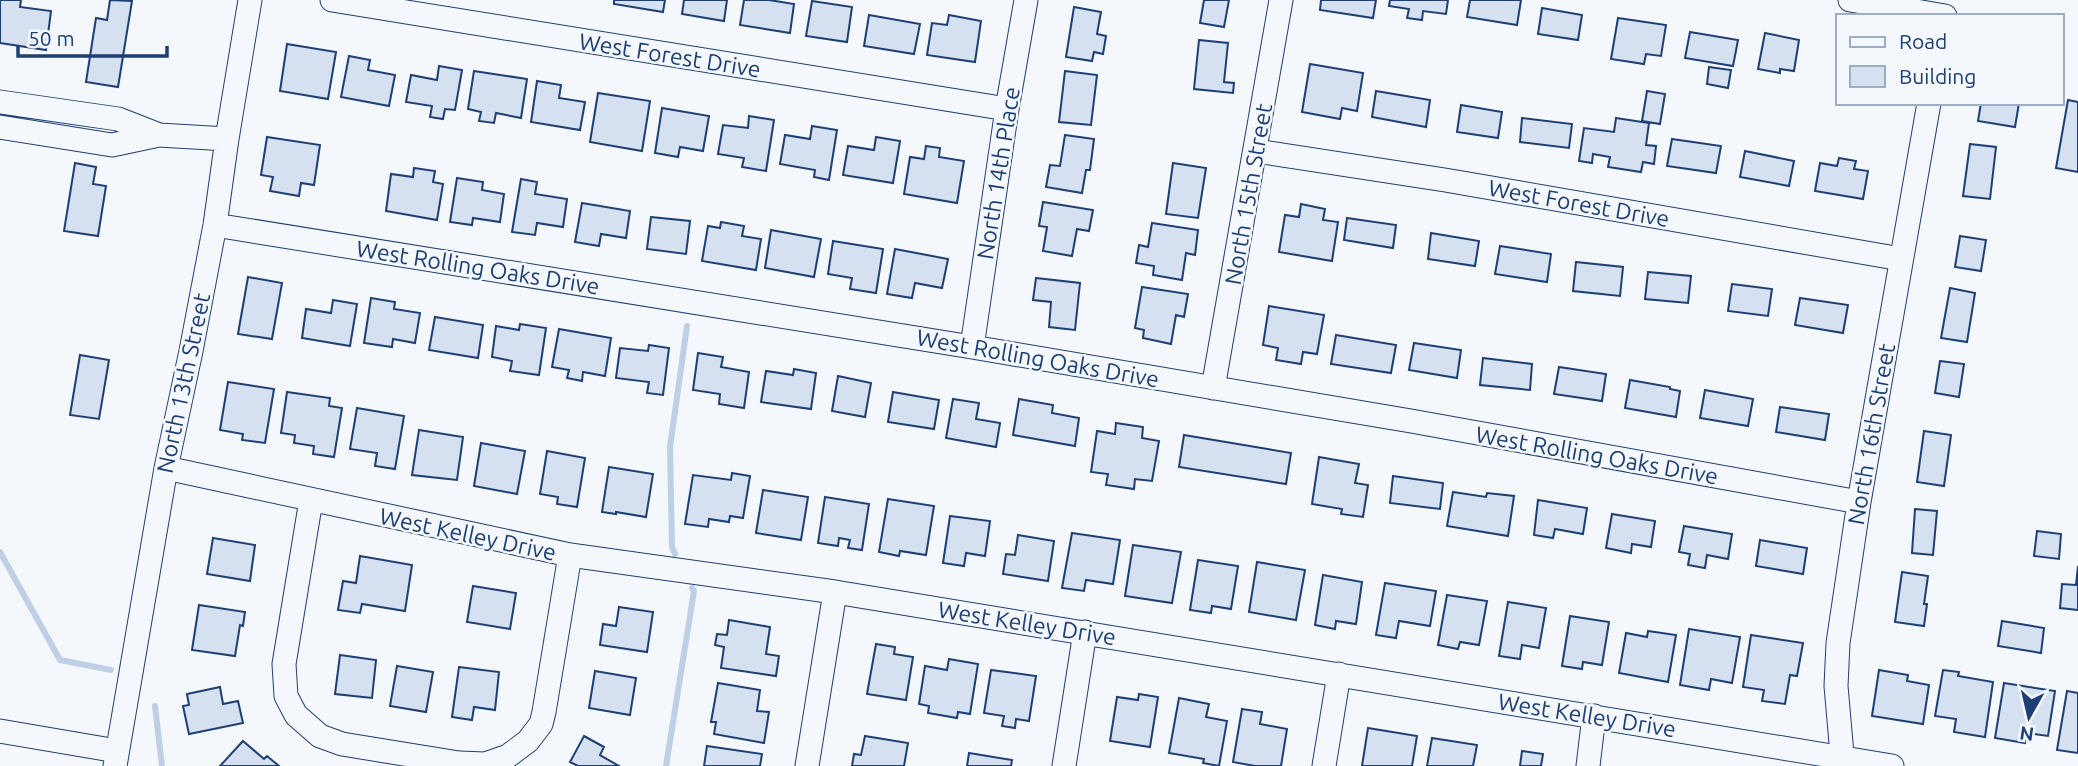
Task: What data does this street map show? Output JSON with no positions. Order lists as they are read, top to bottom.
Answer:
{
  "streets": {
    "street": [
      "West Forest Drive",
      "North 14th Place",
      "North 15th Street",
      "West Rolling Oaks Drive",
      "North 13th Street",
      "North 16th Street",
      "West Kelley Drive"
    ]
  },
  "crossings": [
    ["West Forest Drive", "North 14th Place"],
    ["West Forest Drive", "North 15th Street"],
    ["West Forest Drive", "North 16th Street"],
    ["North 14th Place", "West Rolling Oaks Drive"],
    ["North 15th Street", "West Rolling Oaks Drive"],
    ["West Rolling Oaks Drive", "North 13th Street"],
    ["West Rolling Oaks Drive", "North 16th Street"],
    ["North 13th Street", "West Kelley Drive"],
    ["North 16th Street", "West Kelley Drive"]
  ],
  "legend": ["Road", "Building"],
  "scale_bar": "50 m",
  "north": "bottom"
}
